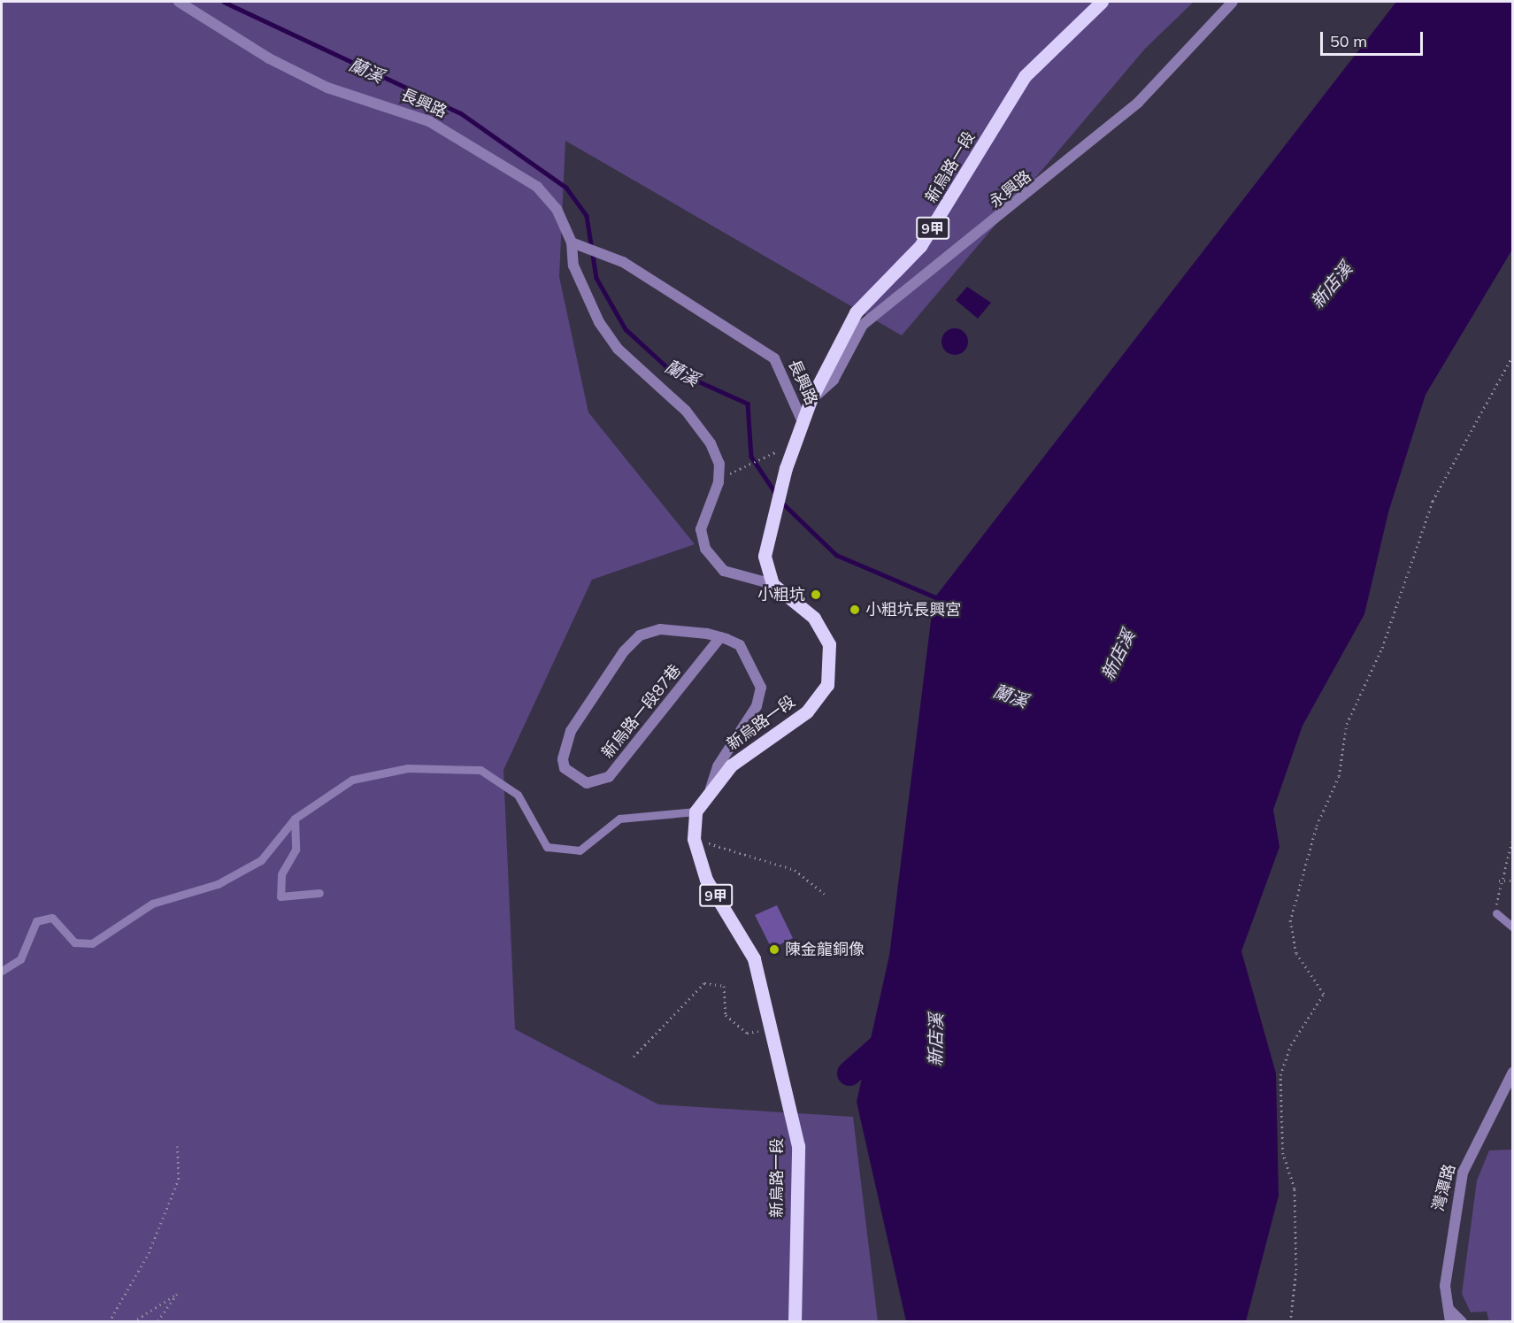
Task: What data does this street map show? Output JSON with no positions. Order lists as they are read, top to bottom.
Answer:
{
  "streets": {
    "main road": ["新烏路一段", "9甲"],
    "street": [
      "長興路",
      "永興路",
      "新烏路一段87巷",
      "灣潭路"
    ]
  },
  "crossings": [
    ["長興路", "新烏路一段"],
    ["新烏路一段", "永興路"],
    ["新烏路一段", "新烏路一段87巷"]
  ],
  "water": ["蘭溪", "新店溪"],
  "places": ["小粗坑", "小粗坑長興宮", "陳金龍銅像"],
  "scale_bar": "50 m"
}
